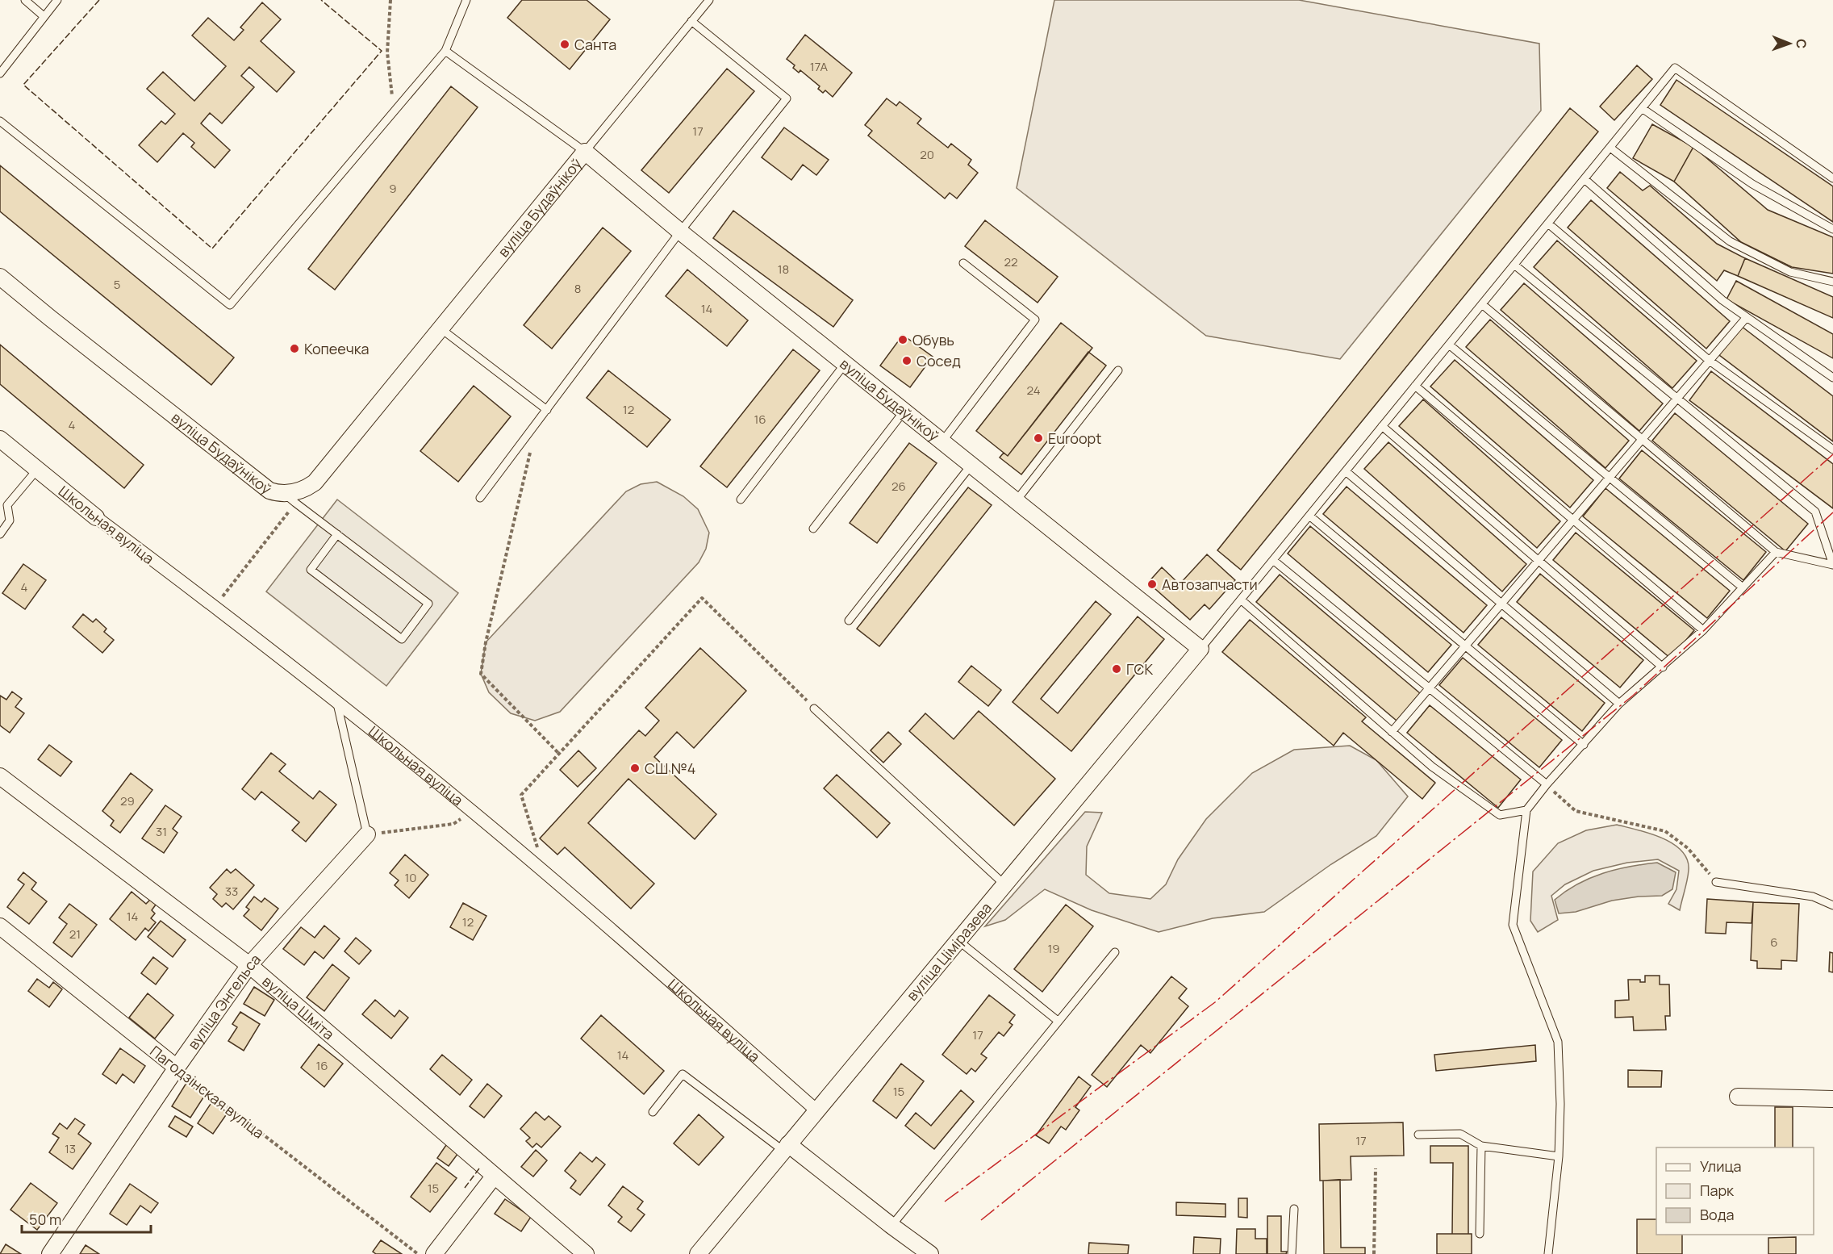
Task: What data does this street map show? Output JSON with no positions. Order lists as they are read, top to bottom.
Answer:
{
  "streets": {
    "street": [
      "вуліца Будаўнікоў",
      "Школьная вуліца",
      "вуліца Ціміразева",
      "вуліца Энгельса",
      "вуліца Шміта",
      "Пагодзінская вуліца"
    ]
  },
  "crossings": [
    ["вуліца Будаўнікоў", "вуліца Ціміразева"],
    ["Школьная вуліца", "вуліца Ціміразева"],
    ["вуліца Энгельса", "вуліца Шміта"],
    ["вуліца Энгельса", "Пагодзінская вуліца"]
  ],
  "places": [
    "Санта",
    "Обувь",
    "Копеечка",
    "Сосед",
    "Euroopt",
    "Автозапчасти",
    "ГСК",
    "СШ №4"
  ],
  "house_numbers": [
    "17А",
    "17",
    "20",
    "9",
    "22",
    "18",
    "5",
    "8",
    "14",
    "24",
    "12",
    "16",
    "4",
    "26",
    "4",
    "29",
    "31",
    "10",
    "33",
    "14",
    "12",
    "21",
    "6",
    "19",
    "17",
    "14",
    "16",
    "15",
    "17",
    "13",
    "15"
  ],
  "legend": ["Улица", "Парк", "Вода"],
  "scale_bar": "50 m",
  "north": "right"
}
